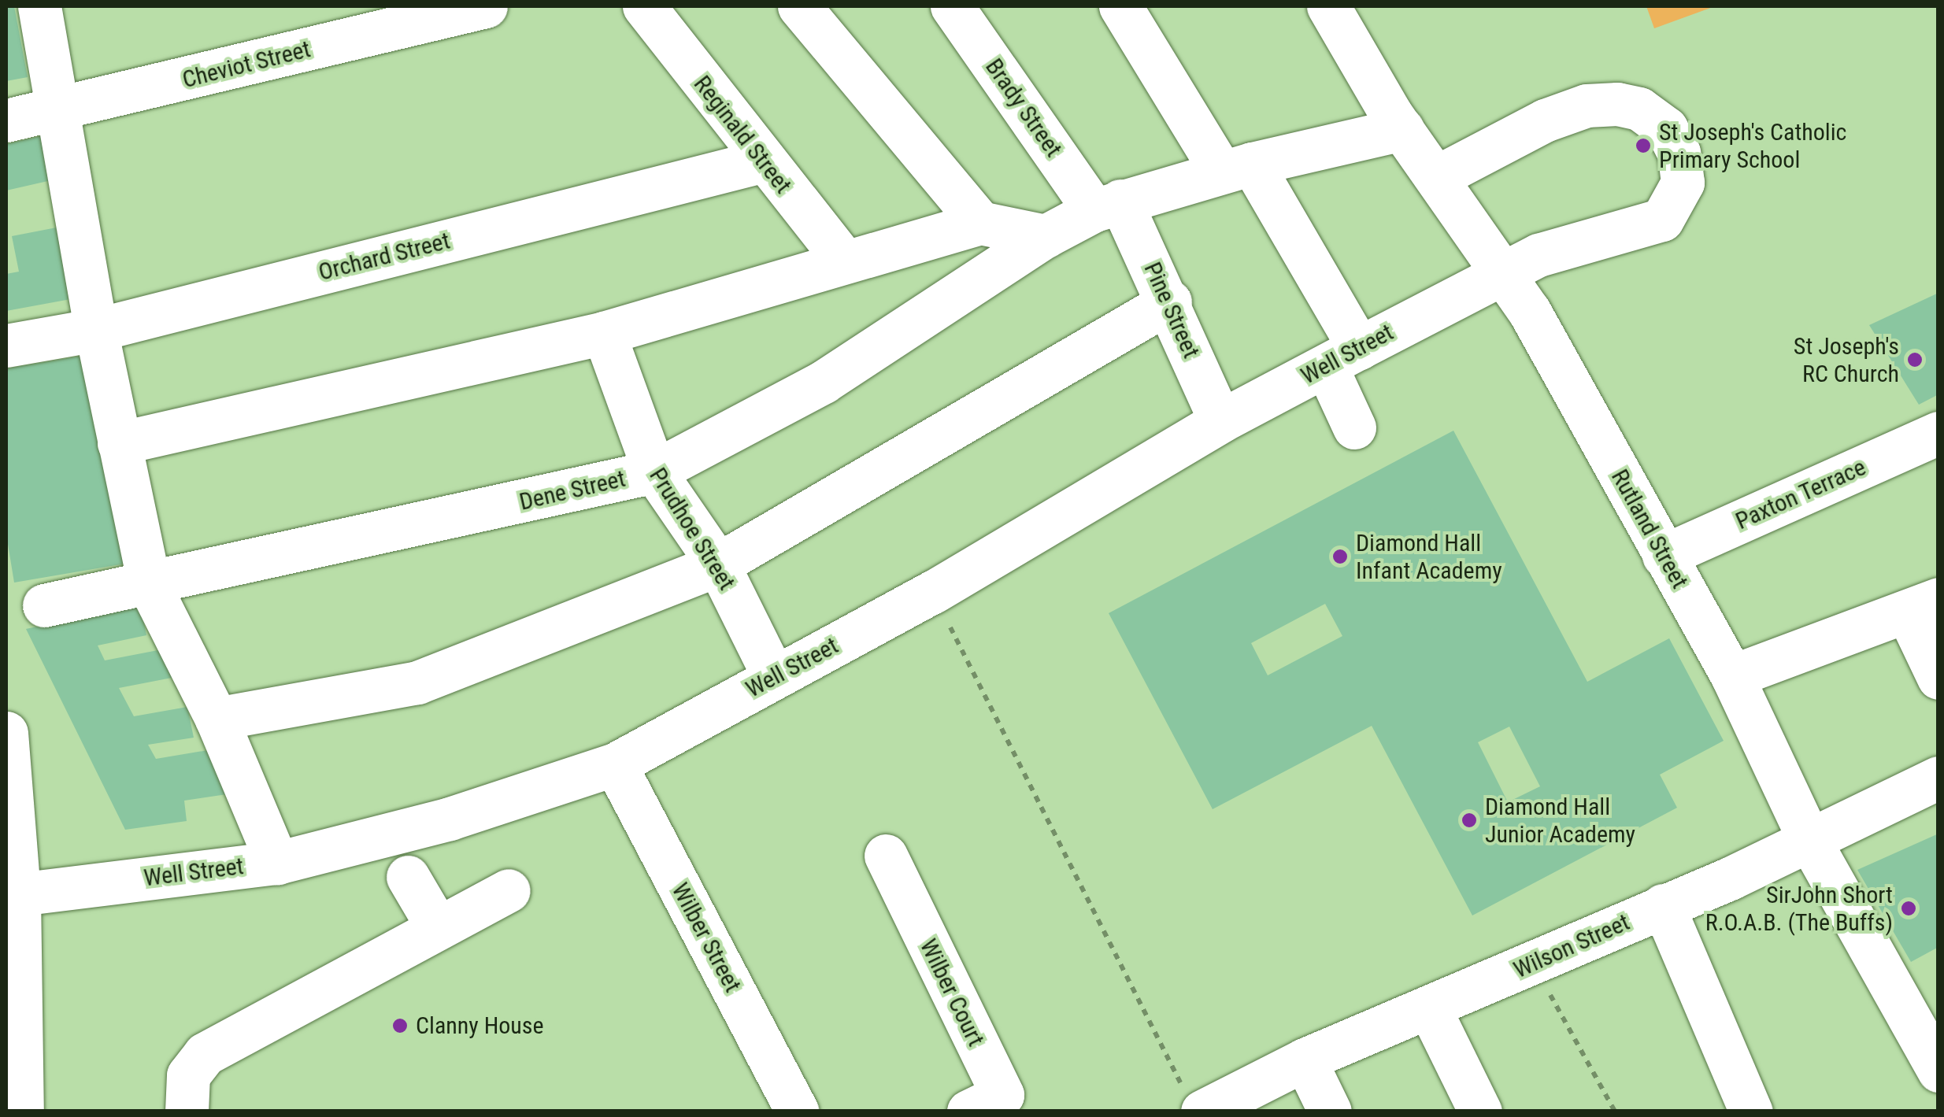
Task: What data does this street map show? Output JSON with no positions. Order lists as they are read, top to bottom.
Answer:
{
  "streets": {
    "street": [
      "Cheviot Street",
      "Brady Street",
      "Reginald Street",
      "Orchard Street",
      "Pine Street",
      "Well Street",
      "Dene Street",
      "Paxton Terrace",
      "Prudhoe Street",
      "Rutland Street",
      "Wilber Street",
      "Wilson Street",
      "Wilber Court"
    ]
  },
  "crossings": [
    ["Brady Street", "Pine Street"],
    ["Brady Street", "Dene Street"],
    ["Reginald Street", "Orchard Street"],
    ["Pine Street", "Well Street"],
    ["Pine Street", "Dene Street"],
    ["Well Street", "Prudhoe Street"],
    ["Well Street", "Rutland Street"],
    ["Well Street", "Wilber Street"],
    ["Dene Street", "Prudhoe Street"],
    ["Dene Street", "Rutland Street"],
    ["Paxton Terrace", "Rutland Street"],
    ["Rutland Street", "Wilson Street"]
  ],
  "places": [
    "St Joseph's Catholic Primary School",
    "St Joseph's RC Church",
    "Diamond Hall Infant Academy",
    "Diamond Hall Junior Academy",
    "SirJohn Short R.O.A.B. (The Buffs)",
    "Clanny House"
  ]
}
